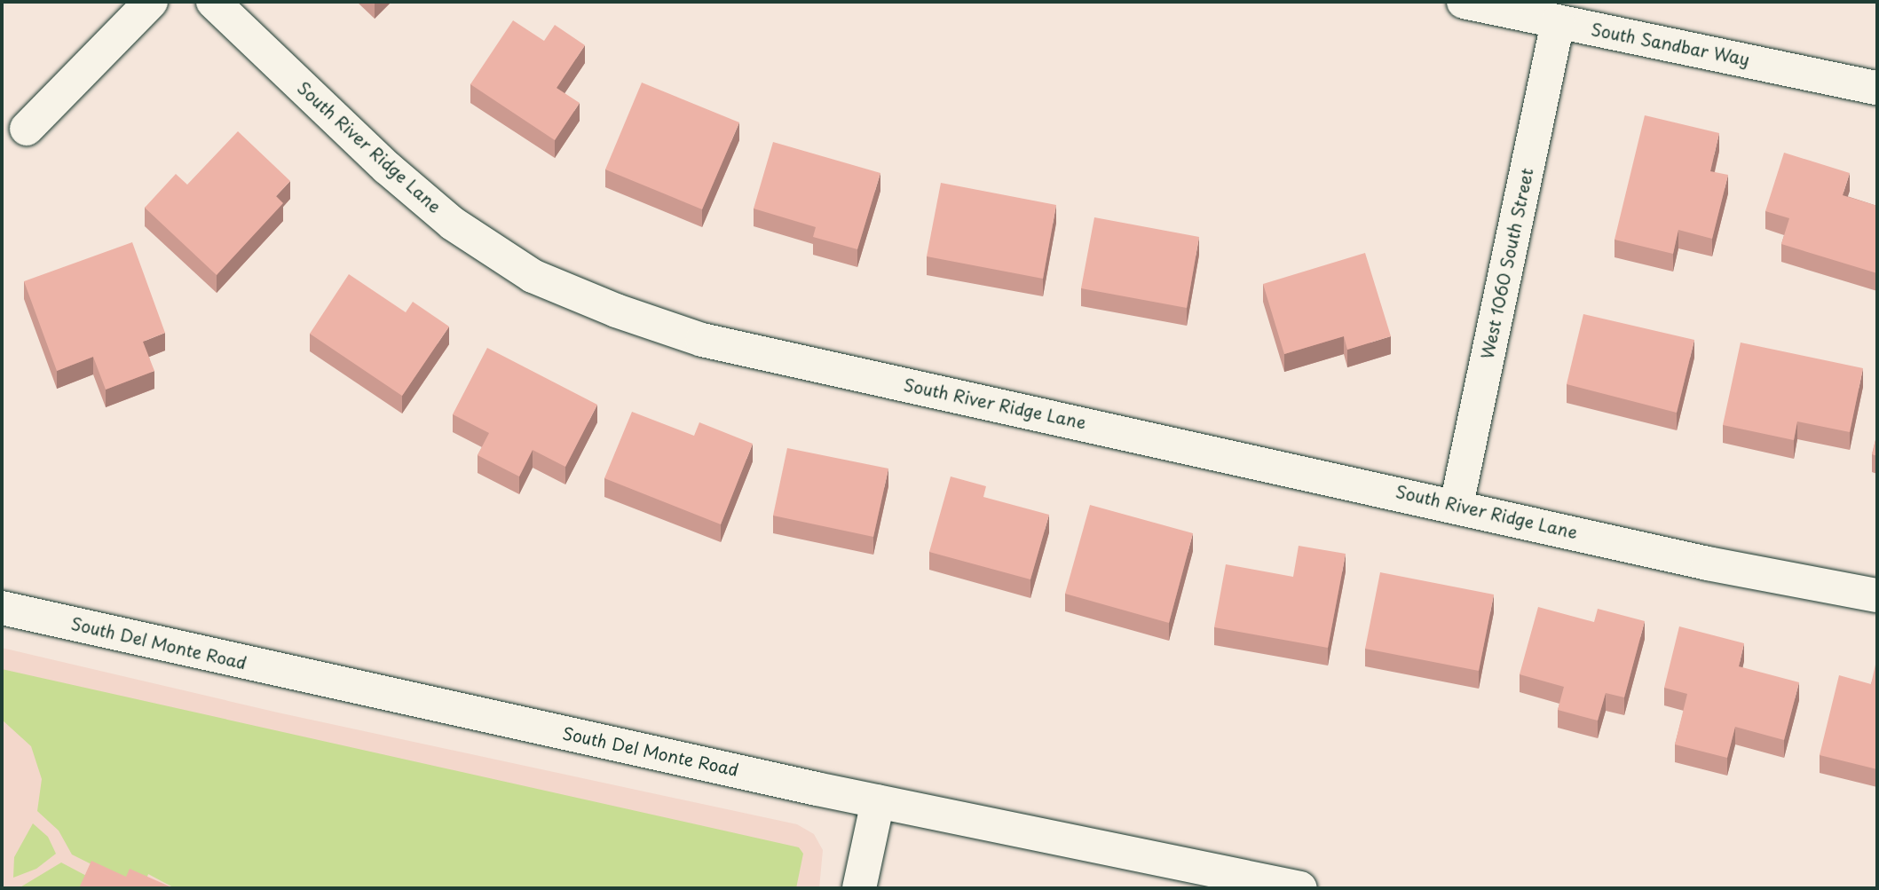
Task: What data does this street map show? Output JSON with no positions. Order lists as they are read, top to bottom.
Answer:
{
  "streets": {
    "street": [
      "South Sandbar Way",
      "South River Ridge Lane",
      "West 1060 South Street",
      "South Del Monte Road"
    ]
  },
  "crossings": [
    ["South Sandbar Way", "West 1060 South Street"],
    ["South River Ridge Lane", "West 1060 South Street"]
  ]
}
